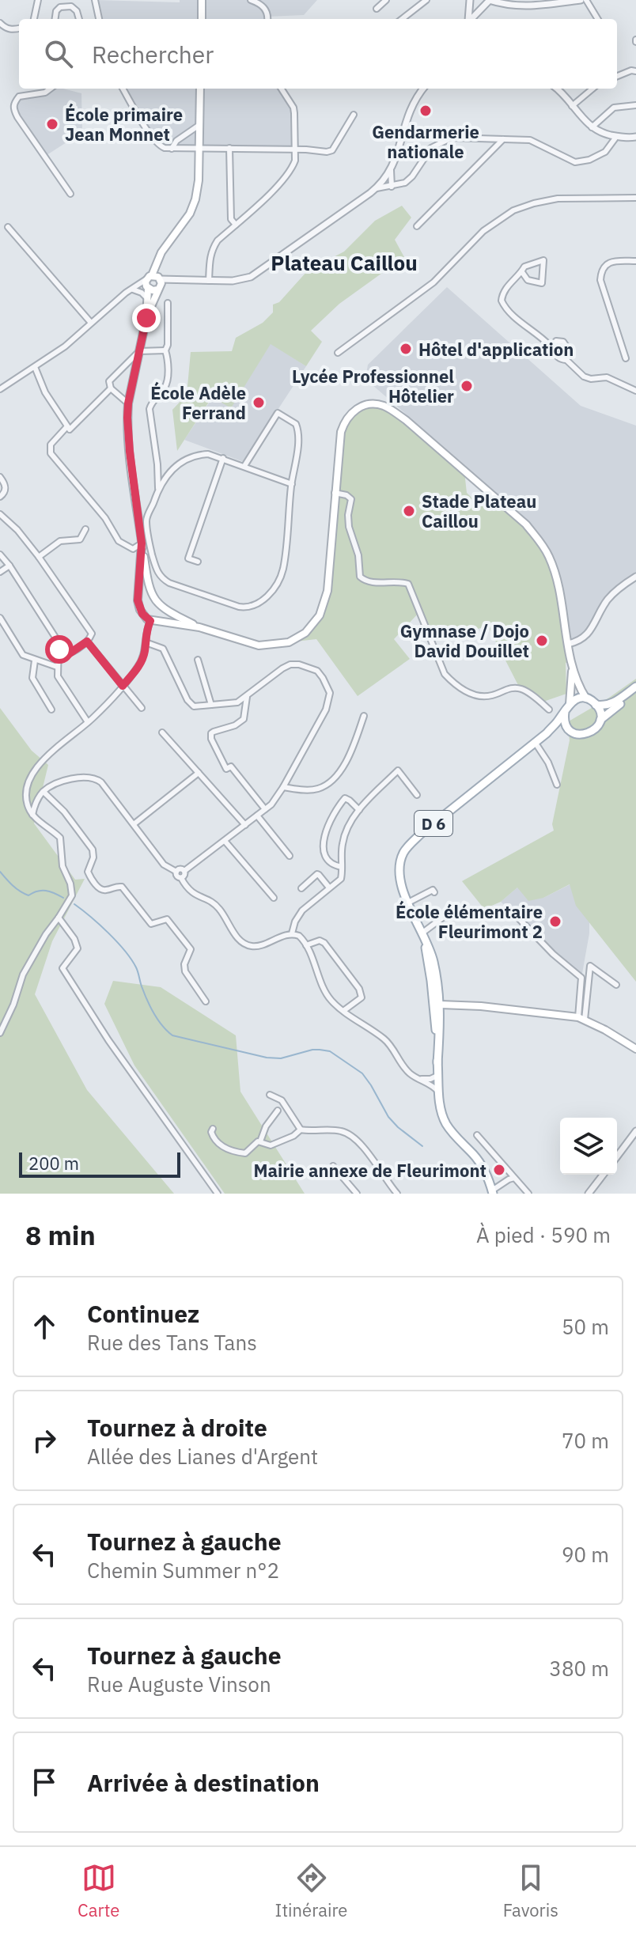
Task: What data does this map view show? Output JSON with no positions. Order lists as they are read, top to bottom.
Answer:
{
  "streets": {
    "main road": ["D 6"]
  },
  "districts": ["Plateau Caillou"],
  "places": [
    "Gendarmerie nationale",
    "École primaire Jean Monnet",
    "Hôtel d'application",
    "Lycée Professionnel Hôtelier",
    "École Adèle Ferrand",
    "Stade Plateau Caillou",
    "Gymnase / Dojo David Douillet",
    "École élémentaire Fleurimont 2",
    "Mairie annexe de Fleurimont"
  ],
  "scale_bar": "200 m",
  "page": {
    "search": "Rechercher",
    "scale": "200 m",
    "heading": ["8 min", "À pied · 590 m"],
    "list": [
      ["Continuez", "Rue des Tans Tans", "50 m"],
      ["Tournez à droite", "Allée des Lianes d'Argent", "70 m"],
      ["Tournez à gauche", "Chemin Summer n°2", "90 m"],
      ["Tournez à gauche", "Rue Auguste Vinson", "380 m"],
      "Arrivée à destination"
    ],
    "nav": ["Carte", "Itinéraire", "Favoris"]
  }
}
